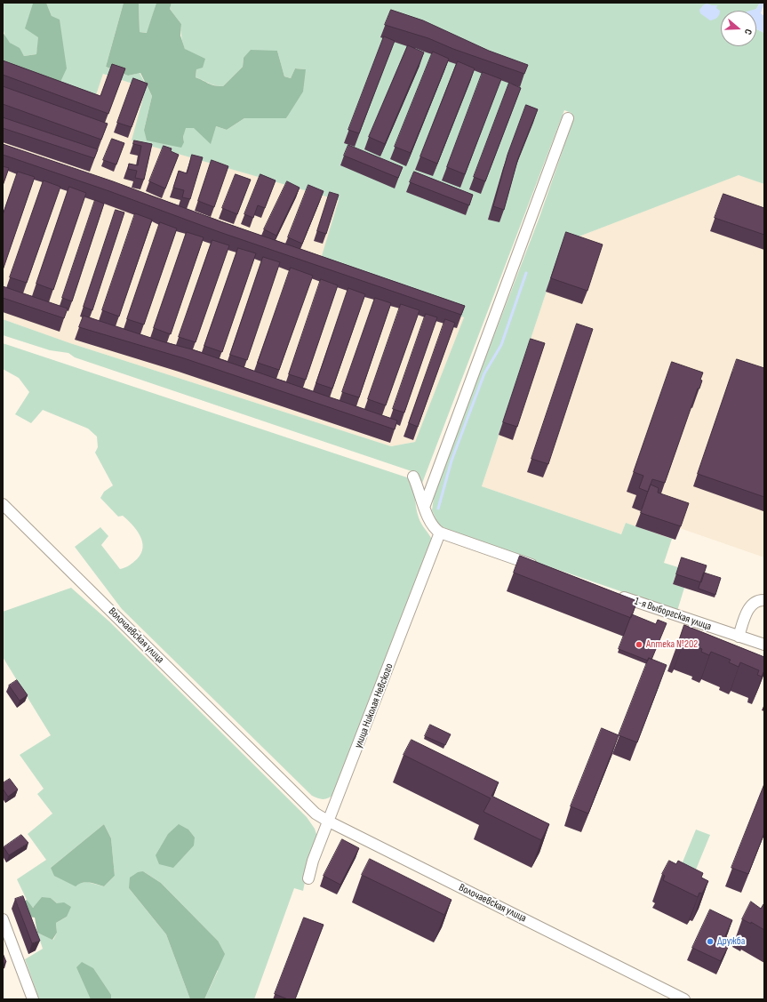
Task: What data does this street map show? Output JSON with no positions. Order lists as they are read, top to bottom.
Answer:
{
  "streets": {
    "street": ["1-я Выборгская улица", "Волочаевская улица", "улица Николая Невского"]
  },
  "crossings": [
    ["Волочаевская улица", "улица Николая Невского"]
  ],
  "places": ["Аптека №202", "Дружба"],
  "north": "right"
}
